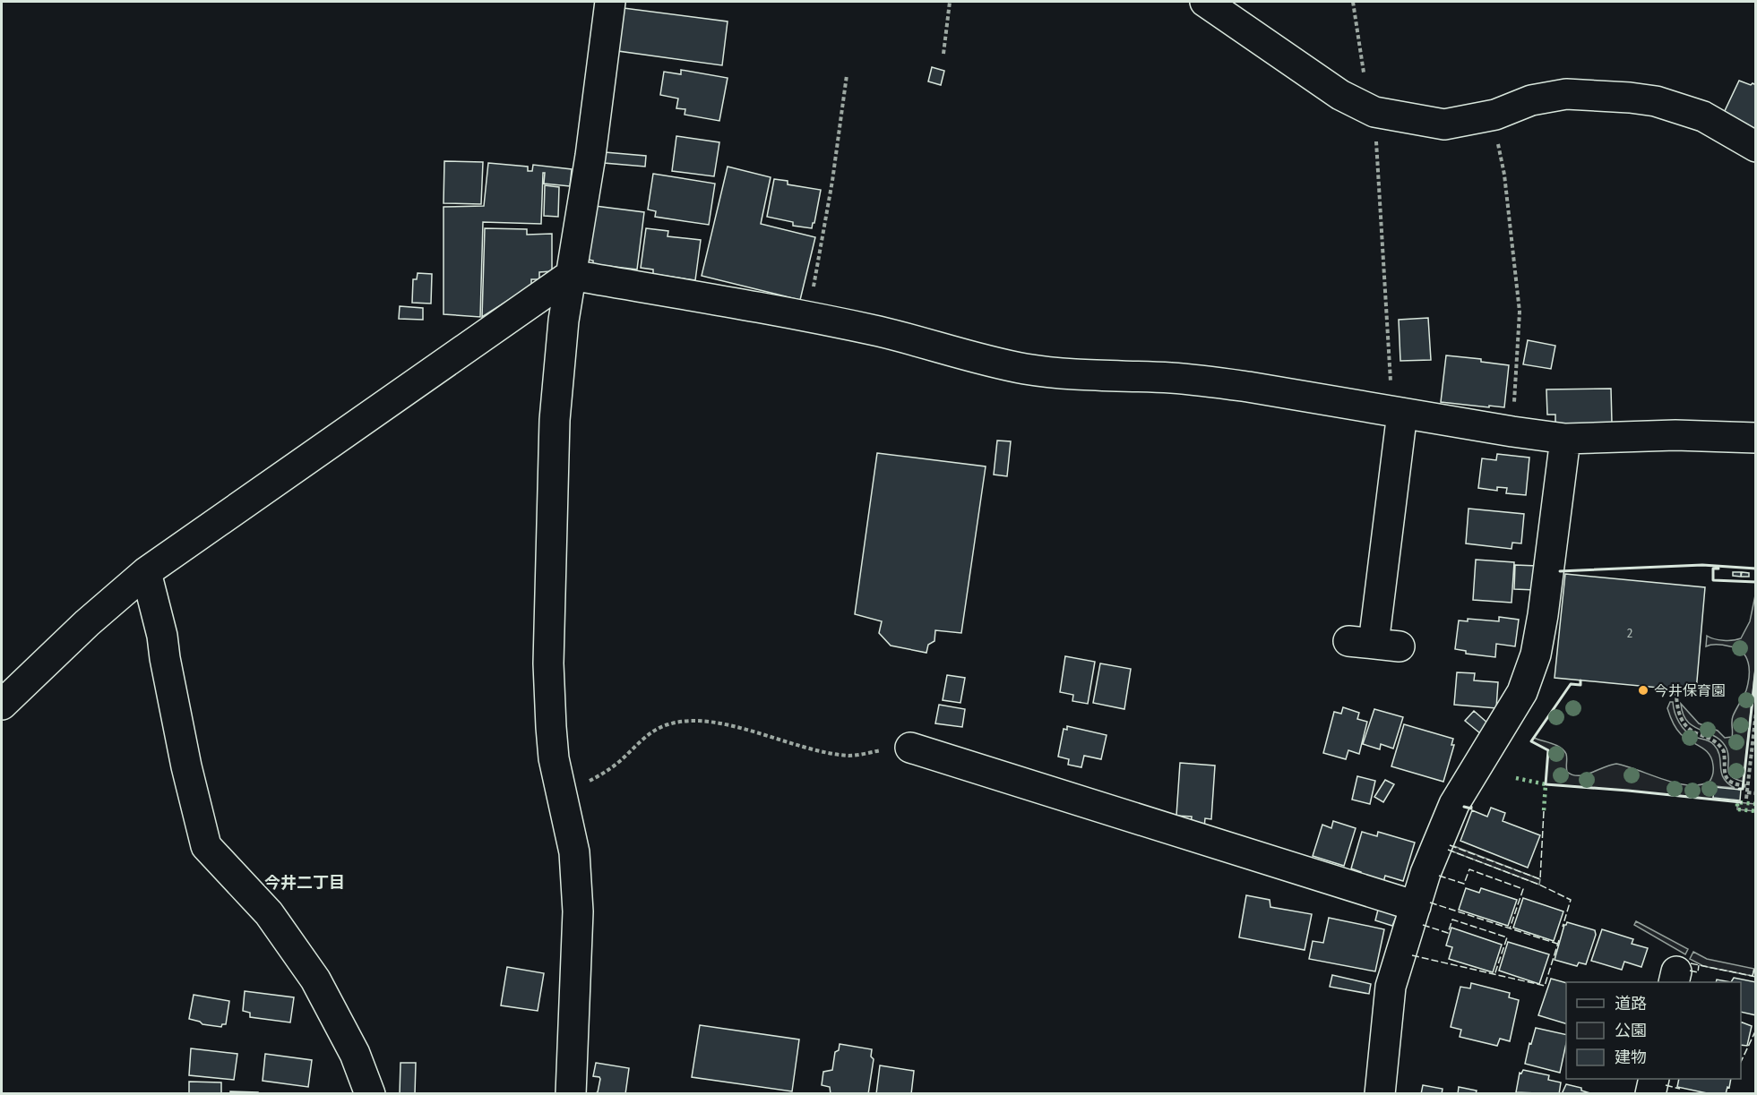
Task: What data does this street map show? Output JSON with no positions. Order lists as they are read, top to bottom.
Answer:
{
  "districts": ["今井二丁目"],
  "places": ["今井保育園"],
  "house_numbers": ["2"],
  "legend": ["道路", "公園", "建物"]
}
